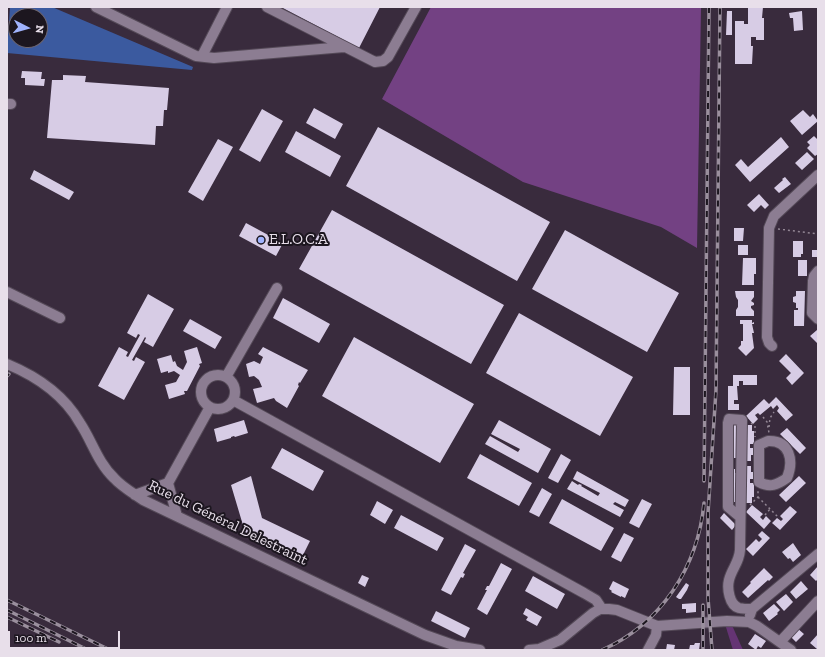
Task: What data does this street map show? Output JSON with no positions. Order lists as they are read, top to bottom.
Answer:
{
  "streets": {
    "street": ["Rue du Général Delestraint"]
  },
  "places": ["E.L.O.C.A"],
  "scale_bar": "100 m",
  "north": "right"
}
